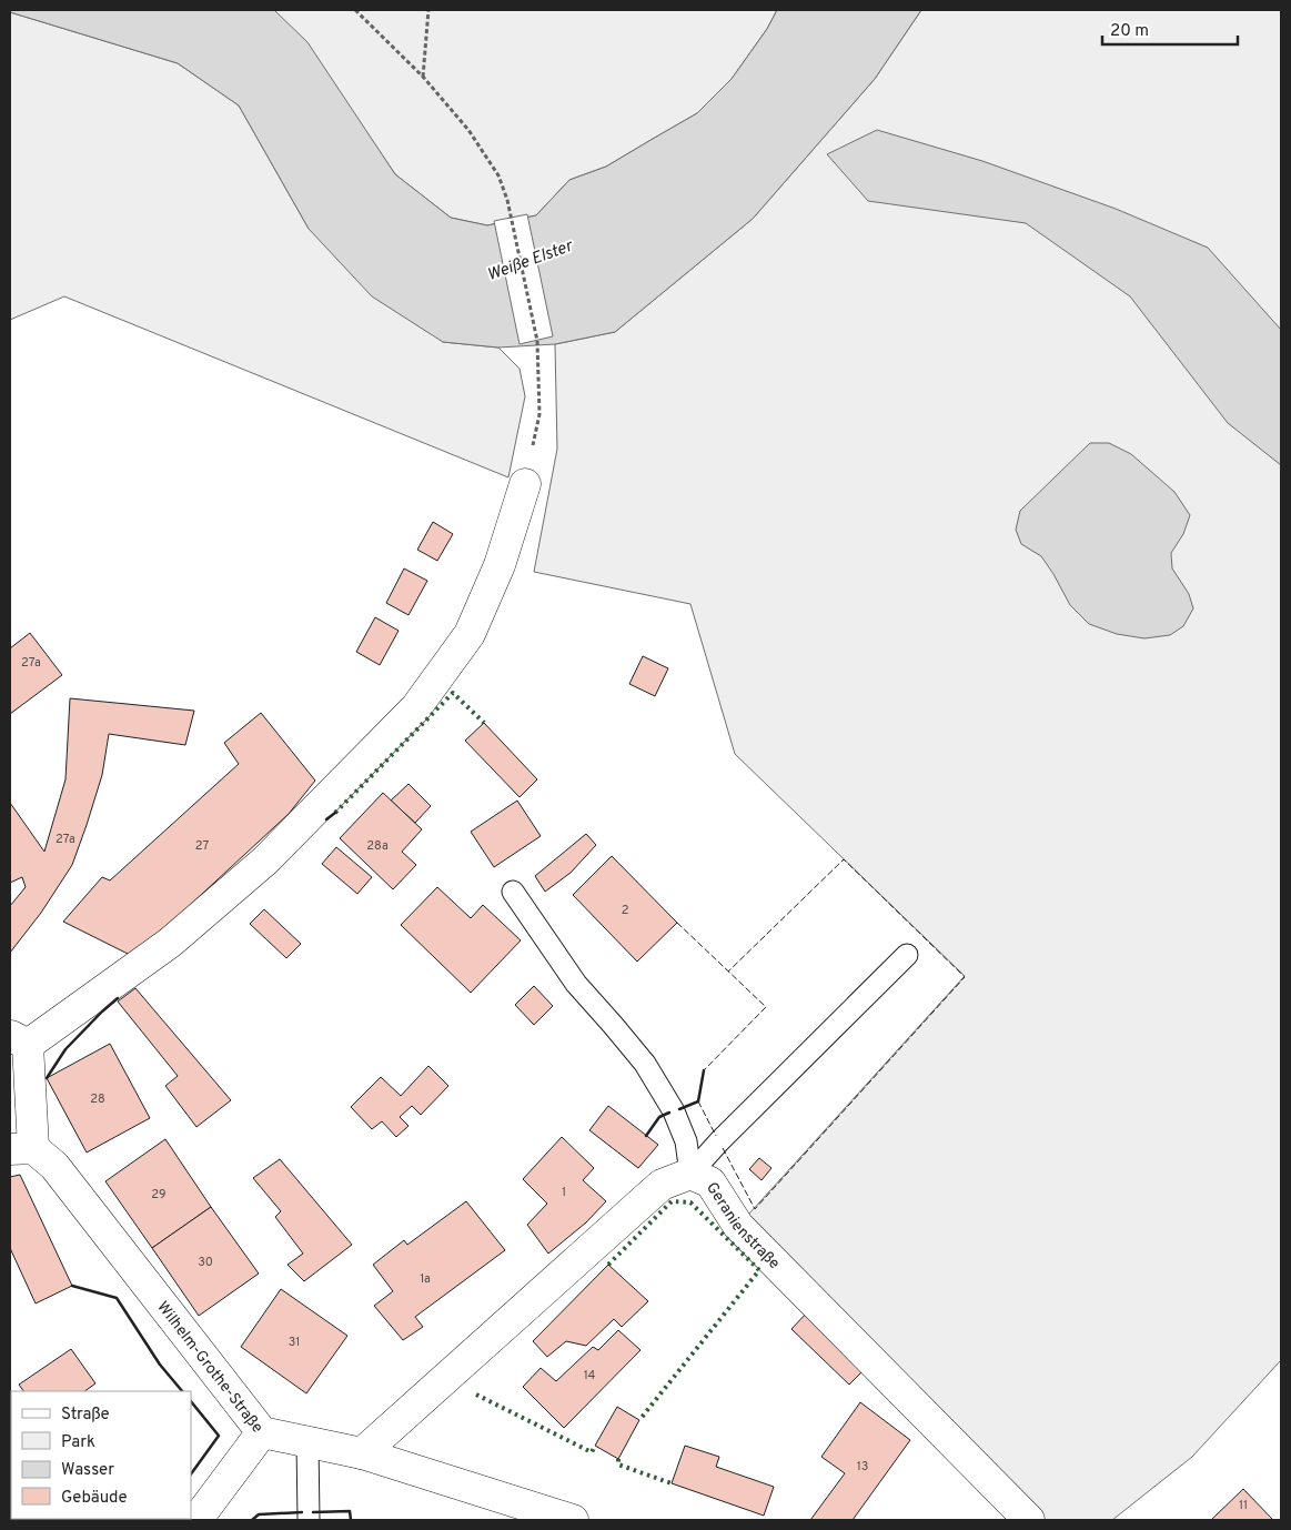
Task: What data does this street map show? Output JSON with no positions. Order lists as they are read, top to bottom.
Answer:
{
  "streets": {
    "street": ["Geranienstraße", "Wilhelm-Grothe-Straße"]
  },
  "crossings": [
    ["Geranienstraße", "Wilhelm-Grothe-Straße"]
  ],
  "water": ["Weiße Elster"],
  "house_numbers": [
    "27a",
    "27a",
    "27",
    "28a",
    "2",
    "28",
    "1",
    "29",
    "30",
    "1a",
    "31",
    "14",
    "13",
    "11"
  ],
  "legend": [
    "Straße",
    "Park",
    "Wasser",
    "Gebäude"
  ],
  "scale_bar": "20 m"
}
